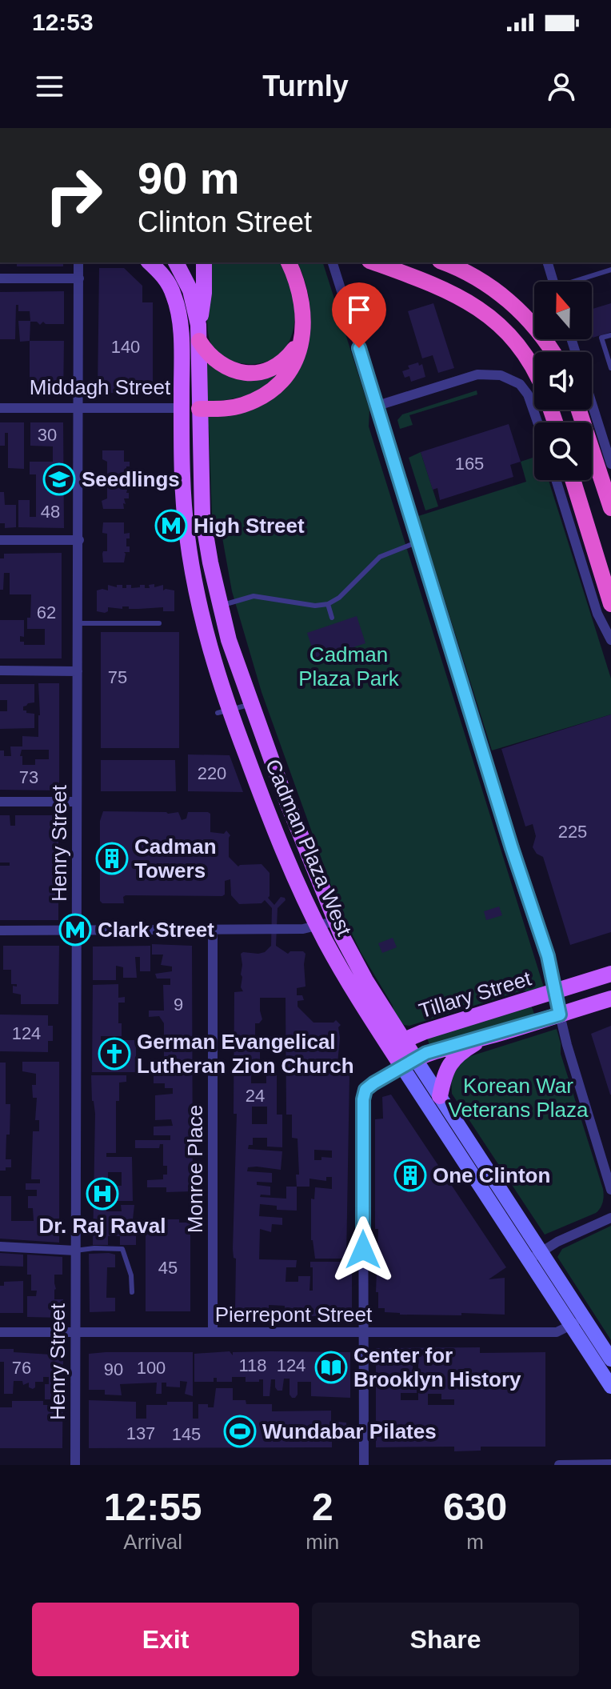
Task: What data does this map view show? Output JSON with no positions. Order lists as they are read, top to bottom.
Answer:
{
  "streets": {
    "main road": ["Middagh Street", "Cadman Plaza West", "Tillary Street"],
    "street": ["Henry Street", "Monroe Place", "Pierrepont Street"]
  },
  "crossings": [
    ["Middagh Street", "Henry Street"],
    ["Middagh Street", "Cadman Plaza West"],
    ["Henry Street", "Pierrepont Street"],
    ["Cadman Plaza West", "Tillary Street"],
    ["Cadman Plaza West", "Pierrepont Street"],
    ["Monroe Place", "Pierrepont Street"]
  ],
  "parks": ["Cadman Plaza Park", "Korean War Veterans Plaza"],
  "places": {
    "school or university": ["Seedlings"],
    "metro station": ["High Street", "Clark Street"],
    "building": ["Cadman Towers", "One Clinton"],
    "church": ["German Evangelical Lutheran Zion Church"],
    "hospital": ["Dr. Raj Raval"],
    "library": ["Center for Brooklyn History"],
    "sports": ["Wundabar Pilates"]
  },
  "house_numbers": [
    "140",
    "30",
    "165",
    "48",
    "62",
    "75",
    "220",
    "73",
    "225",
    "9",
    "124",
    "24",
    "45",
    "118",
    "124",
    "76",
    "100",
    "90",
    "137",
    "145"
  ],
  "north": "top",
  "page": {
    "status": "12:53",
    "header": "Turnly",
    "turn": ["90 m", "Clinton Street"],
    "eta": [
      "12:55",
      "Arrival",
      "2",
      "min",
      "630",
      "m"
    ],
    "buttons": ["Exit", "Share"]
  }
}
